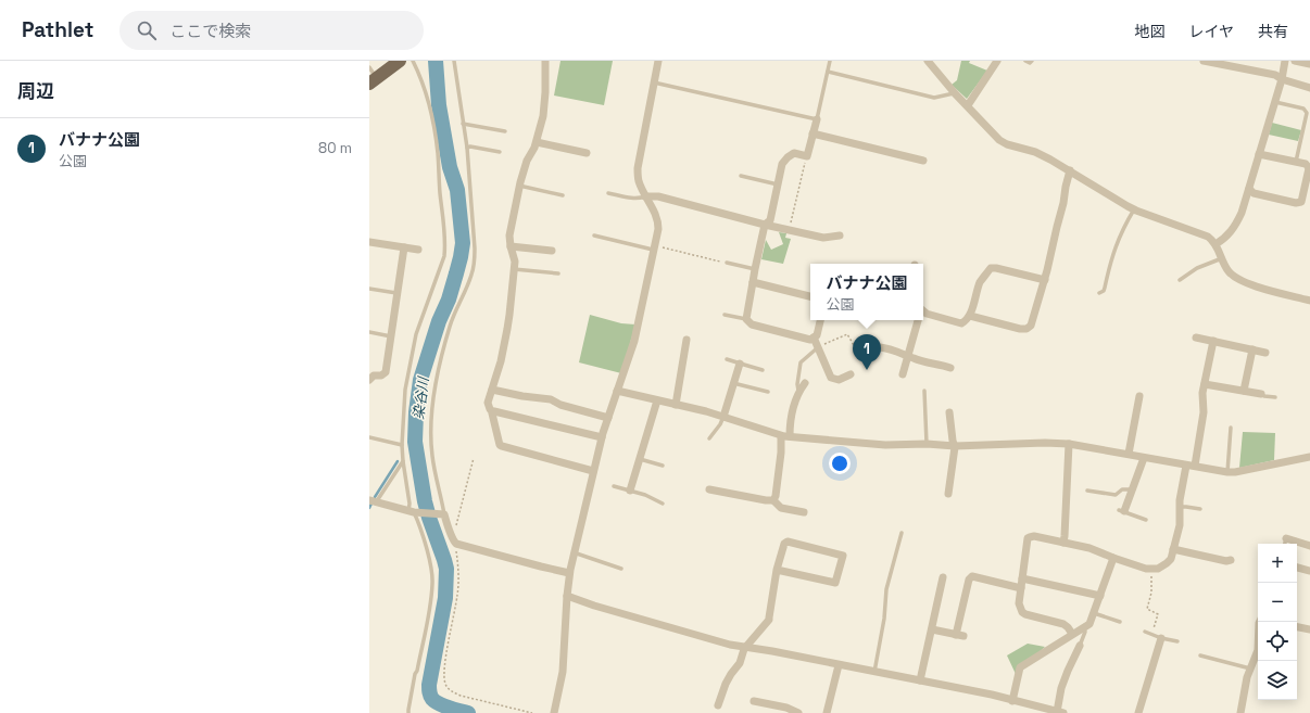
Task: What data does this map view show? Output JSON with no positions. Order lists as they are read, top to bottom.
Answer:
{
  "water": ["染谷川"],
  "page": {
    "header": "Pathlet",
    "search": "ここで検索",
    "nav": ["地図", "レイヤ", "共有"],
    "heading": "周辺",
    "list": [
      {
        "mark": "1",
        "name": "バナナ公園",
        "note": "公園",
        "value": "80 m"
      }
    ],
    "popup": ["バナナ公園", "公園"],
    "pins": "1",
    "map_buttons": ["+", "−"]
  }
}
